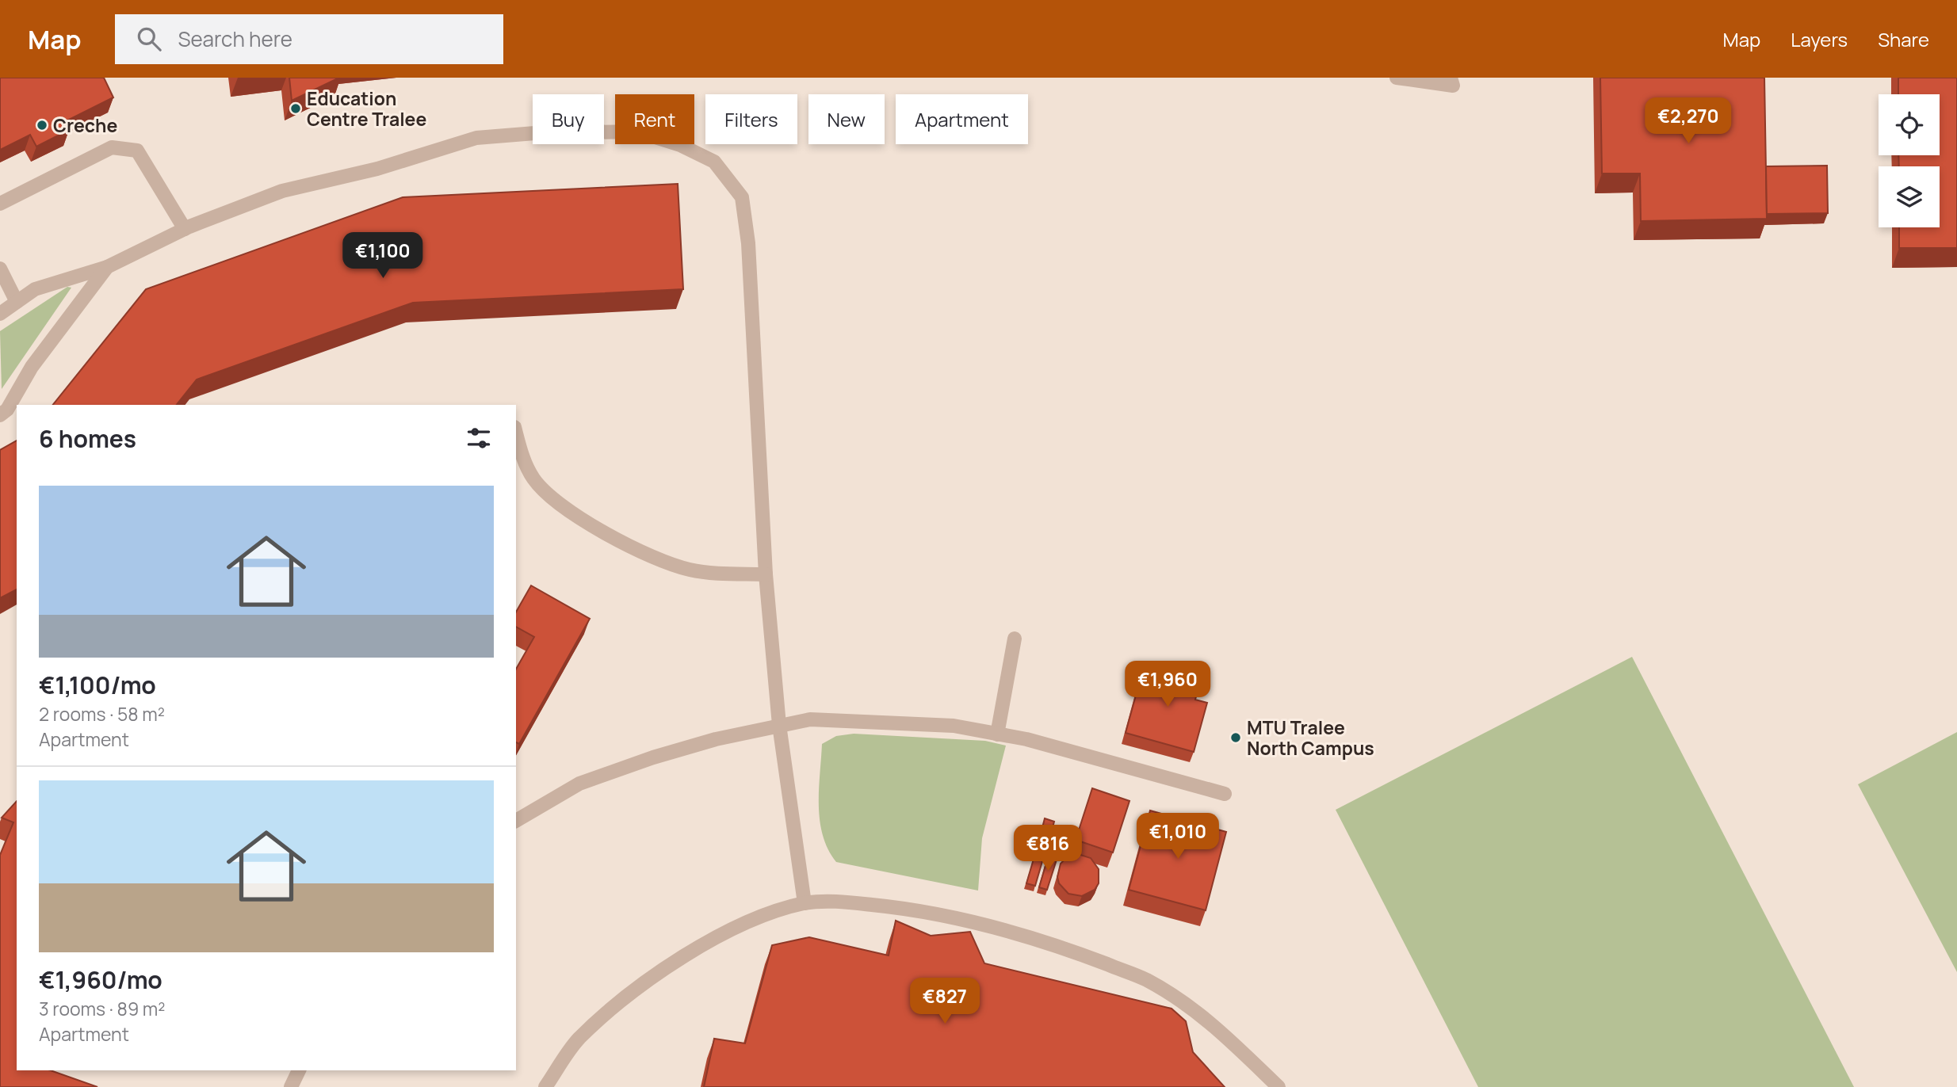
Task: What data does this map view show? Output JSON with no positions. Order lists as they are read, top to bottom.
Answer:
{
  "places": ["Education Centre Tralee", "Creche", "MTU Tralee North Campus"],
  "page": {
    "header": "Map",
    "search": "Search here",
    "nav": ["Map", "Layers", "Share"],
    "chip": [
      "Buy",
      "Rent",
      "Filters",
      "New",
      "Apartment"
    ],
    "price": [
      "€2,270",
      "€1,100",
      "€1,960",
      "€1,010",
      "€816",
      "€827"
    ],
    "heading": "6 homes",
    "list": [
      {
        "name": "€1,100/mo",
        "note": "2 rooms · 58 m² · Apartment"
      },
      {
        "name": "€1,960/mo",
        "note": "3 rooms · 89 m² · Apartment"
      }
    ]
  }
}
